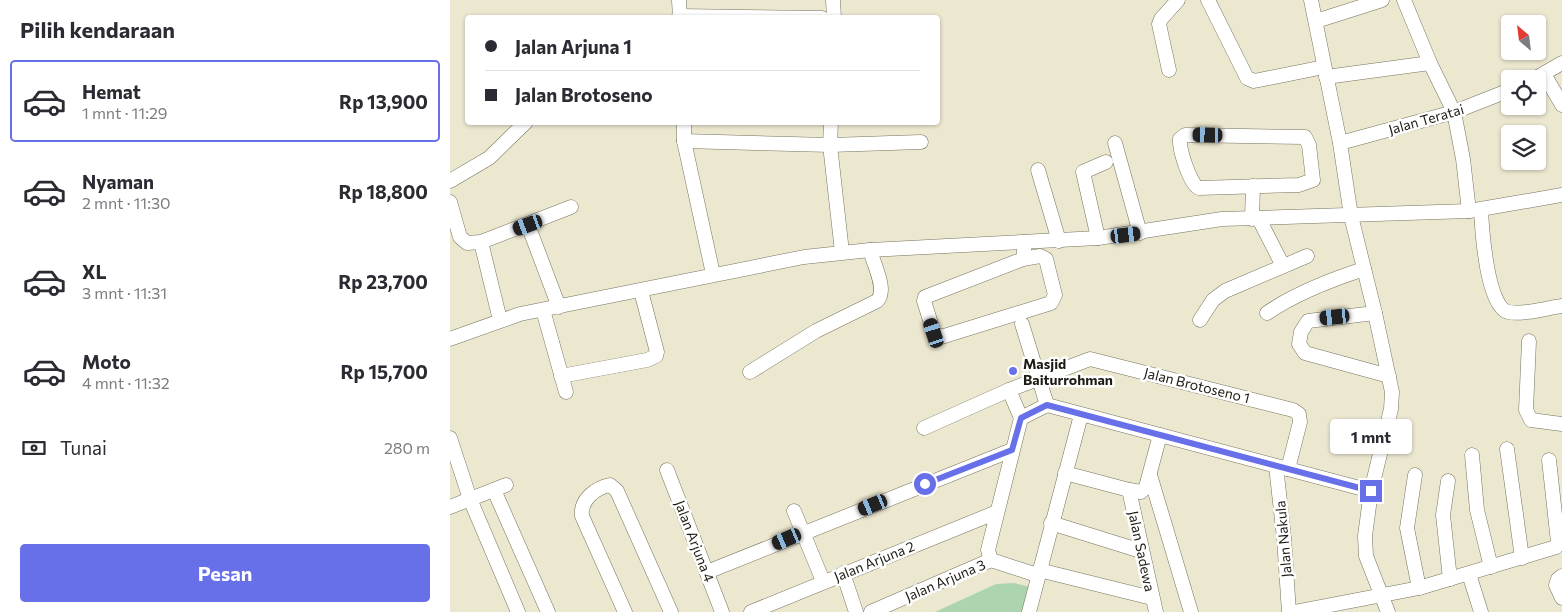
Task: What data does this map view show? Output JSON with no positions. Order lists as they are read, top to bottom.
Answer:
{
  "streets": {
    "street": [
      "Jalan Teratai",
      "Jalan Brotoseno 1",
      "Jalan Nakula",
      "Jalan Arjuna 4",
      "Jalan Sadewa",
      "Jalan Arjuna 2",
      "Jalan Arjuna 3"
    ]
  },
  "crossings": [
    ["Jalan Brotoseno 1", "Jalan Nakula"]
  ],
  "places": ["Masjid Baiturrohman"],
  "north": "top left",
  "page": {
    "heading": "Pilih kendaraan",
    "banner": ["Jalan Arjuna 1", "Jalan Brotoseno"],
    "list": [
      {
        "name": "Hemat",
        "note": "1 mnt · 11:29",
        "value": "Rp 13,900"
      },
      {
        "name": "Nyaman",
        "note": "2 mnt · 11:30",
        "value": "Rp 18,800"
      },
      {
        "name": "XL",
        "note": "3 mnt · 11:31",
        "value": "Rp 23,700"
      },
      {
        "name": "Moto",
        "note": "4 mnt · 11:32",
        "value": "Rp 15,700"
      }
    ],
    "bubble": "1 mnt",
    "pay": ["Tunai", "280 m"],
    "buttons": "Pesan"
  }
}
